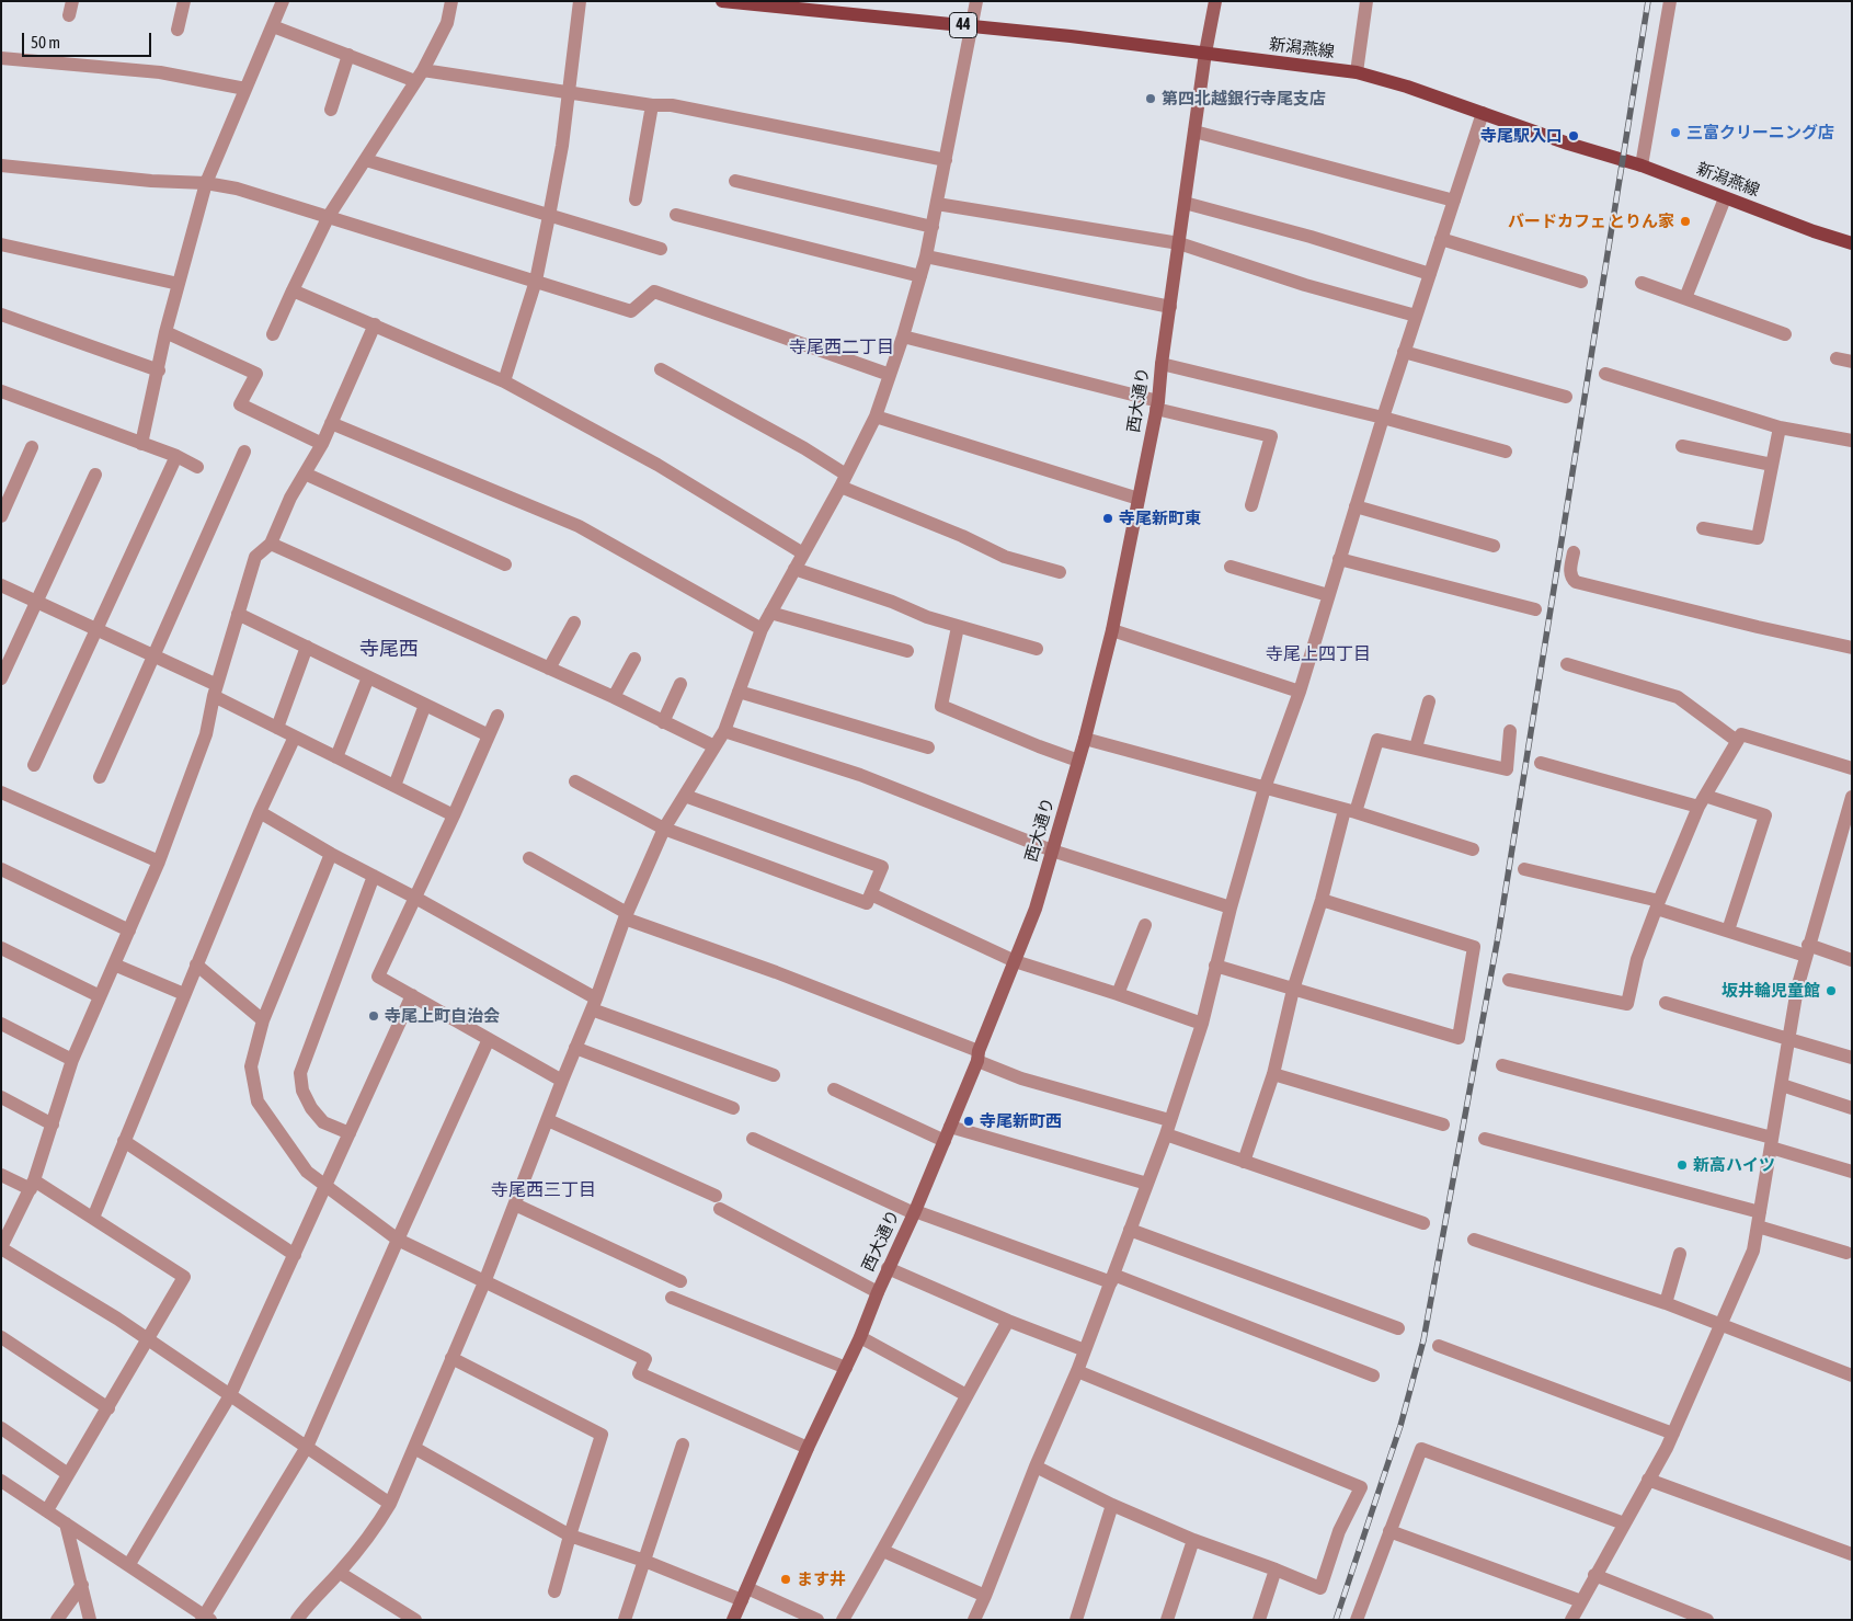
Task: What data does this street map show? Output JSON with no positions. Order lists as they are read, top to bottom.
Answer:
{
  "streets": {
    "main road": ["44", "新潟燕線"],
    "street": ["西大通り"]
  },
  "crossings": [
    ["新潟燕線", "西大通り"]
  ],
  "districts": [
    "寺尾西二丁目",
    "寺尾西",
    "寺尾上四丁目",
    "寺尾西三丁目"
  ],
  "places": [
    "第四北越銀行寺尾支店",
    "三富クリーニング店",
    "寺尾駅入口",
    "バードカフェ とりん家",
    "寺尾新町東",
    "坂井輪児童館",
    "寺尾上町自治会",
    "寺尾新町西",
    "新高ハイツ",
    "ます井"
  ],
  "scale_bar": "50 m"
}
